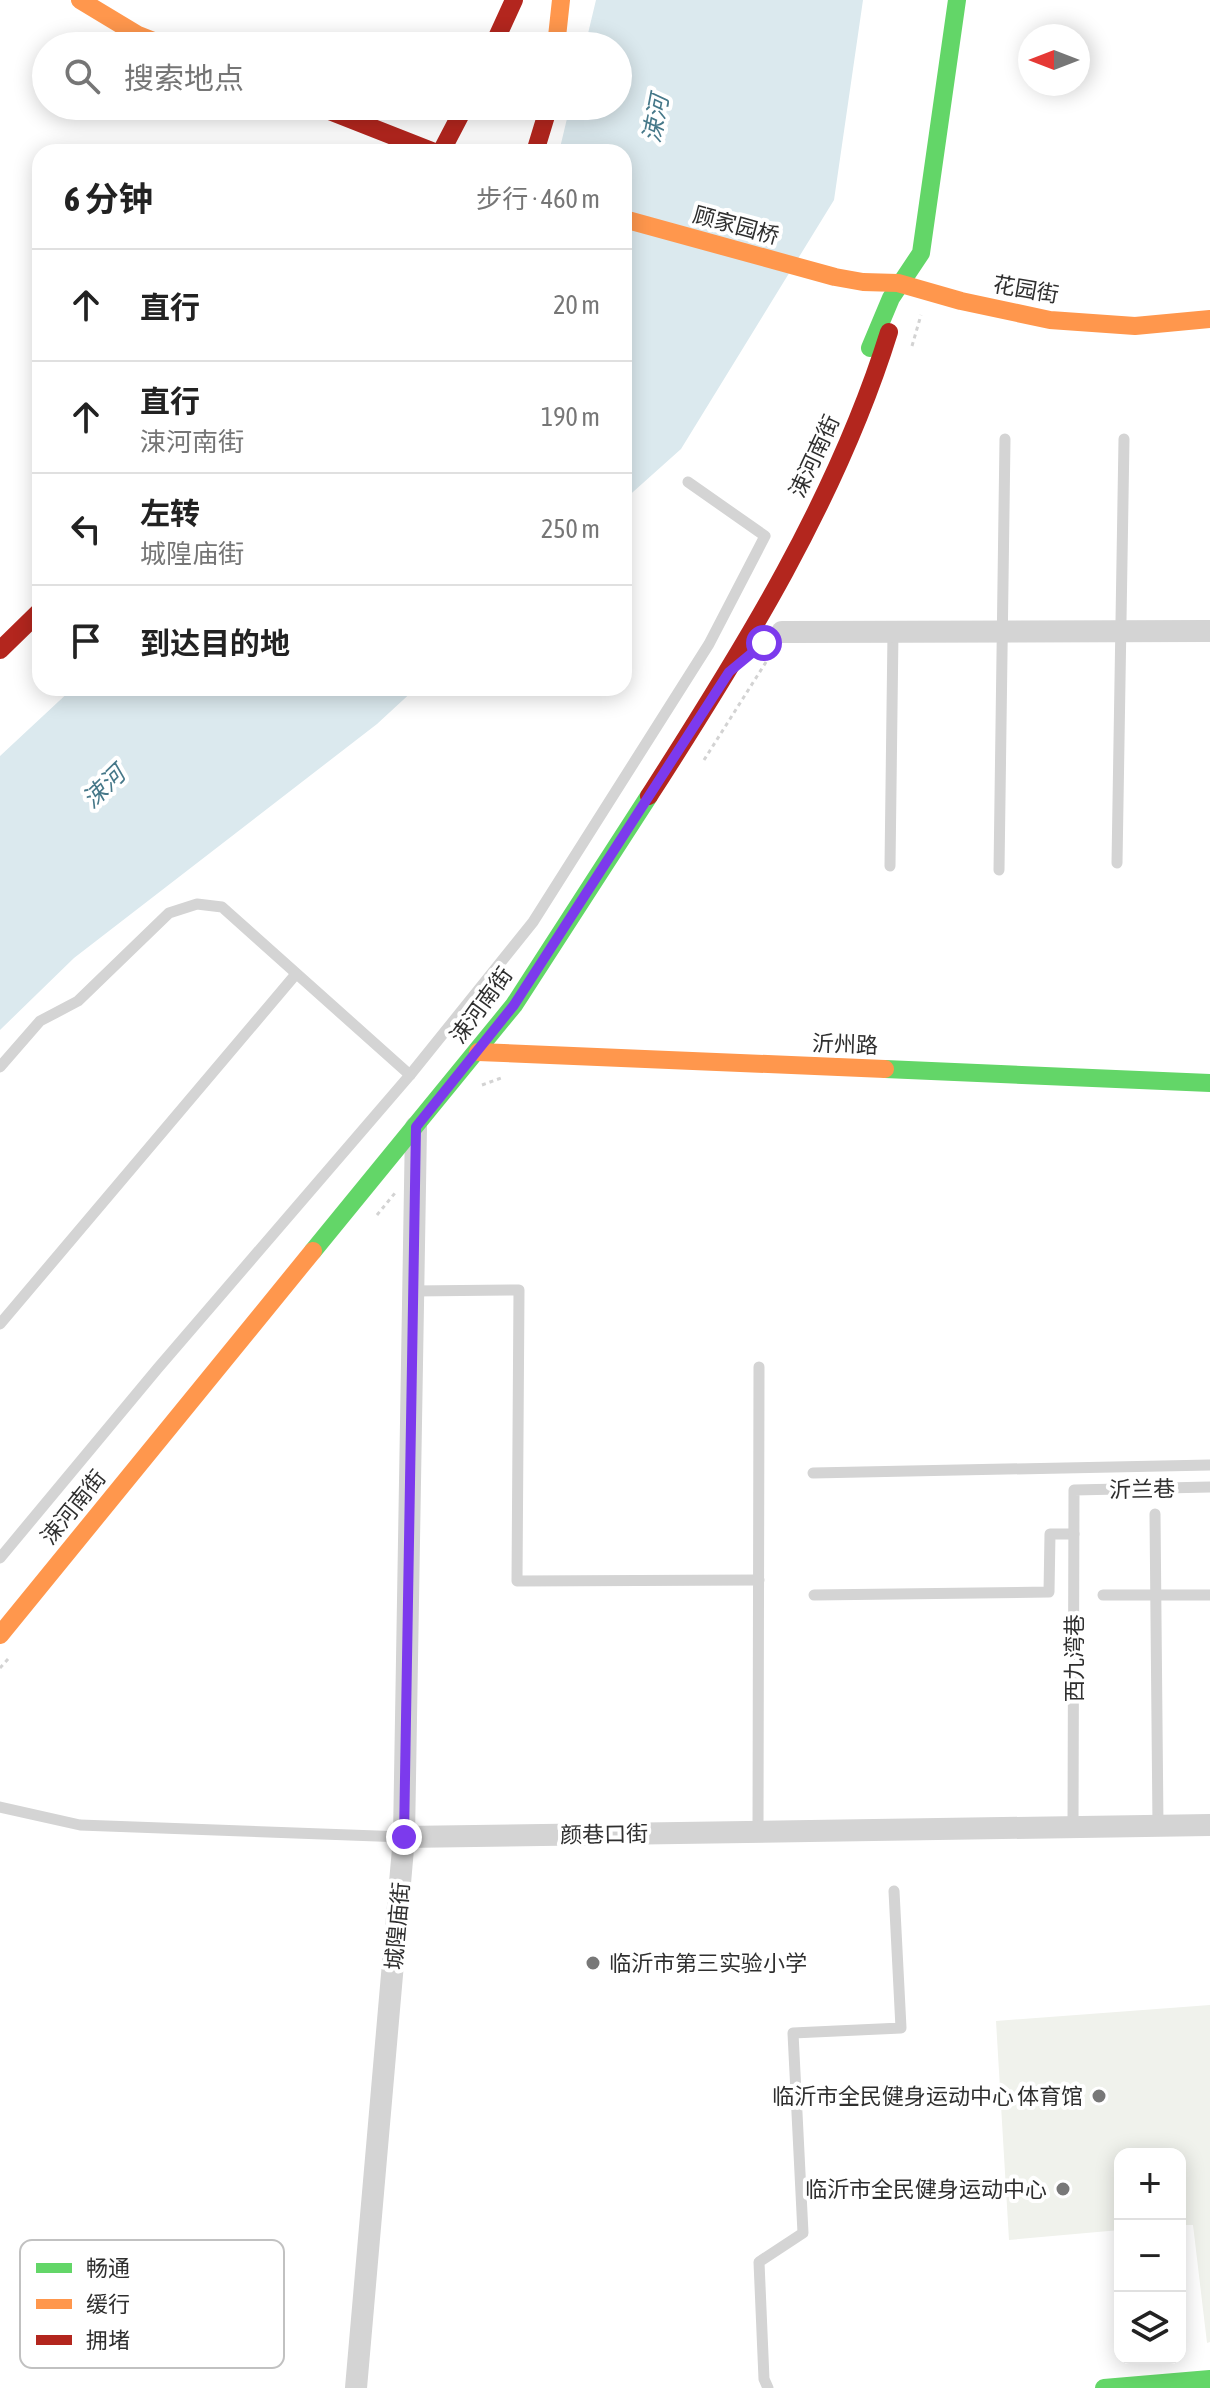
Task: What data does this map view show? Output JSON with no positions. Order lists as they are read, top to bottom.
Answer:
{
  "streets": {
    "main road": [
      "顾家园桥",
      "花园街",
      "涑河南街",
      "沂州路"
    ],
    "street": ["颜巷口街", "城隍庙街"],
    "lane": ["沂兰巷", "西九湾巷"]
  },
  "crossings": [
    ["顾家园桥", "花园街"],
    ["涑河南街", "沂州路"],
    ["涑河南街", "城隍庙街"],
    ["沂兰巷", "西九湾巷"],
    ["西九湾巷", "颜巷口街"],
    ["颜巷口街", "城隍庙街"]
  ],
  "water": ["涑河"],
  "places": ["临沂市第三实验小学", "临沂市全民健身运动中心 体育馆", "临沂市全民健身运动中心"],
  "legend": ["畅通", "缓行", "拥堵"],
  "north": "left",
  "page": {
    "search": "搜索地点",
    "heading": ["6 分钟", "步行 · 460 m"],
    "list": [
      ["直行", "20 m"],
      ["直行", "涑河南街", "190 m"],
      ["左转", "城隍庙街", "250 m"],
      "到达目的地"
    ],
    "map_buttons": ["+", "−"]
  }
}
